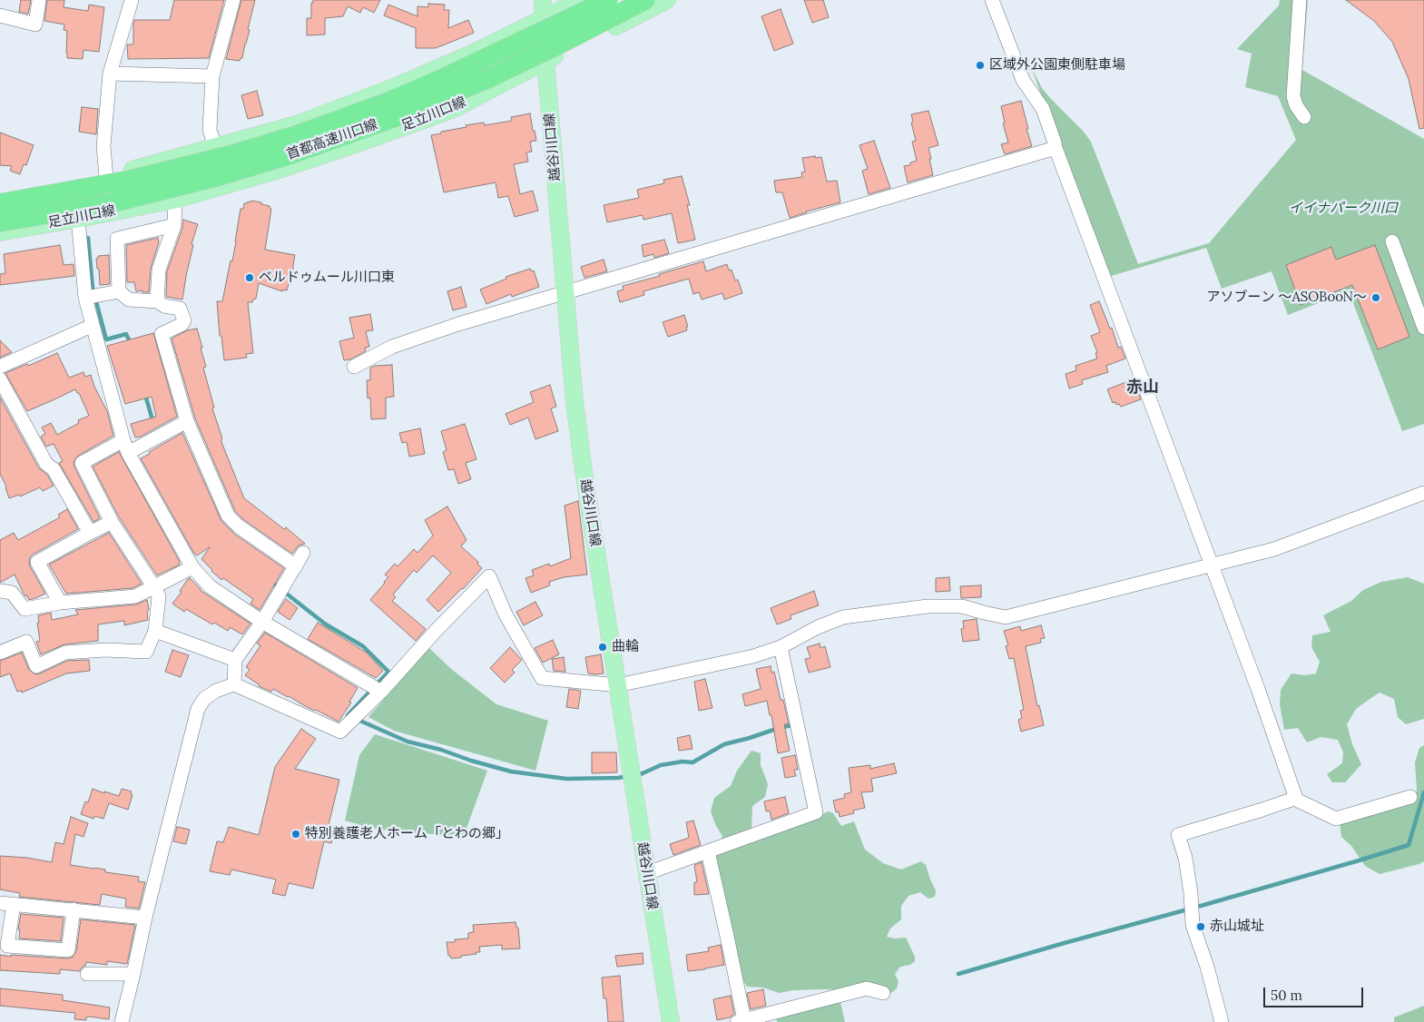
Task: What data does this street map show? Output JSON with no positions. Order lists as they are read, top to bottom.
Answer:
{
  "streets": {
    "highway": ["首都高速川口線"],
    "main road": ["足立川口線", "越谷川口線"]
  },
  "crossings": [
    ["足立川口線", "越谷川口線"]
  ],
  "districts": ["赤山"],
  "parks": ["イイナパーク川口"],
  "places": [
    "区域外公園東側駐車場",
    "ベルドゥムール川口東",
    "アソブーン ～ASOBooN～",
    "曲輪",
    "特別養護老人ホーム「とわの郷」",
    "赤山城址"
  ],
  "scale_bar": "50 m"
}
